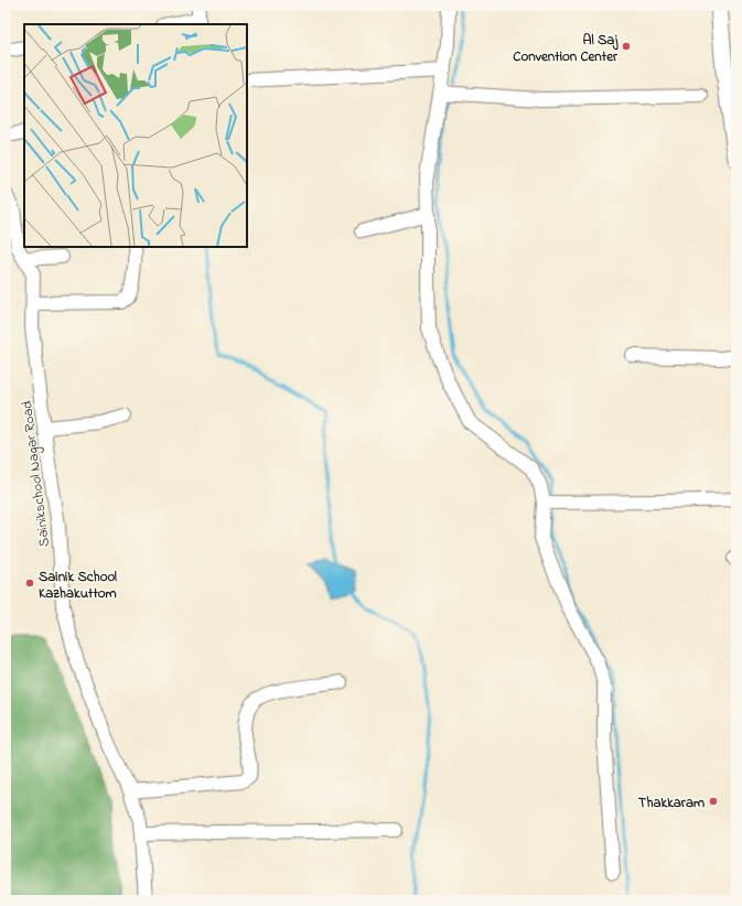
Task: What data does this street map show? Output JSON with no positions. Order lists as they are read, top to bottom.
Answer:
{
  "streets": {
    "street": ["Sainikschool Nagar Road"]
  },
  "places": ["Al Saj Convention Center", "Sainik School Kazhakuttom", "Thakkaram"]
}
